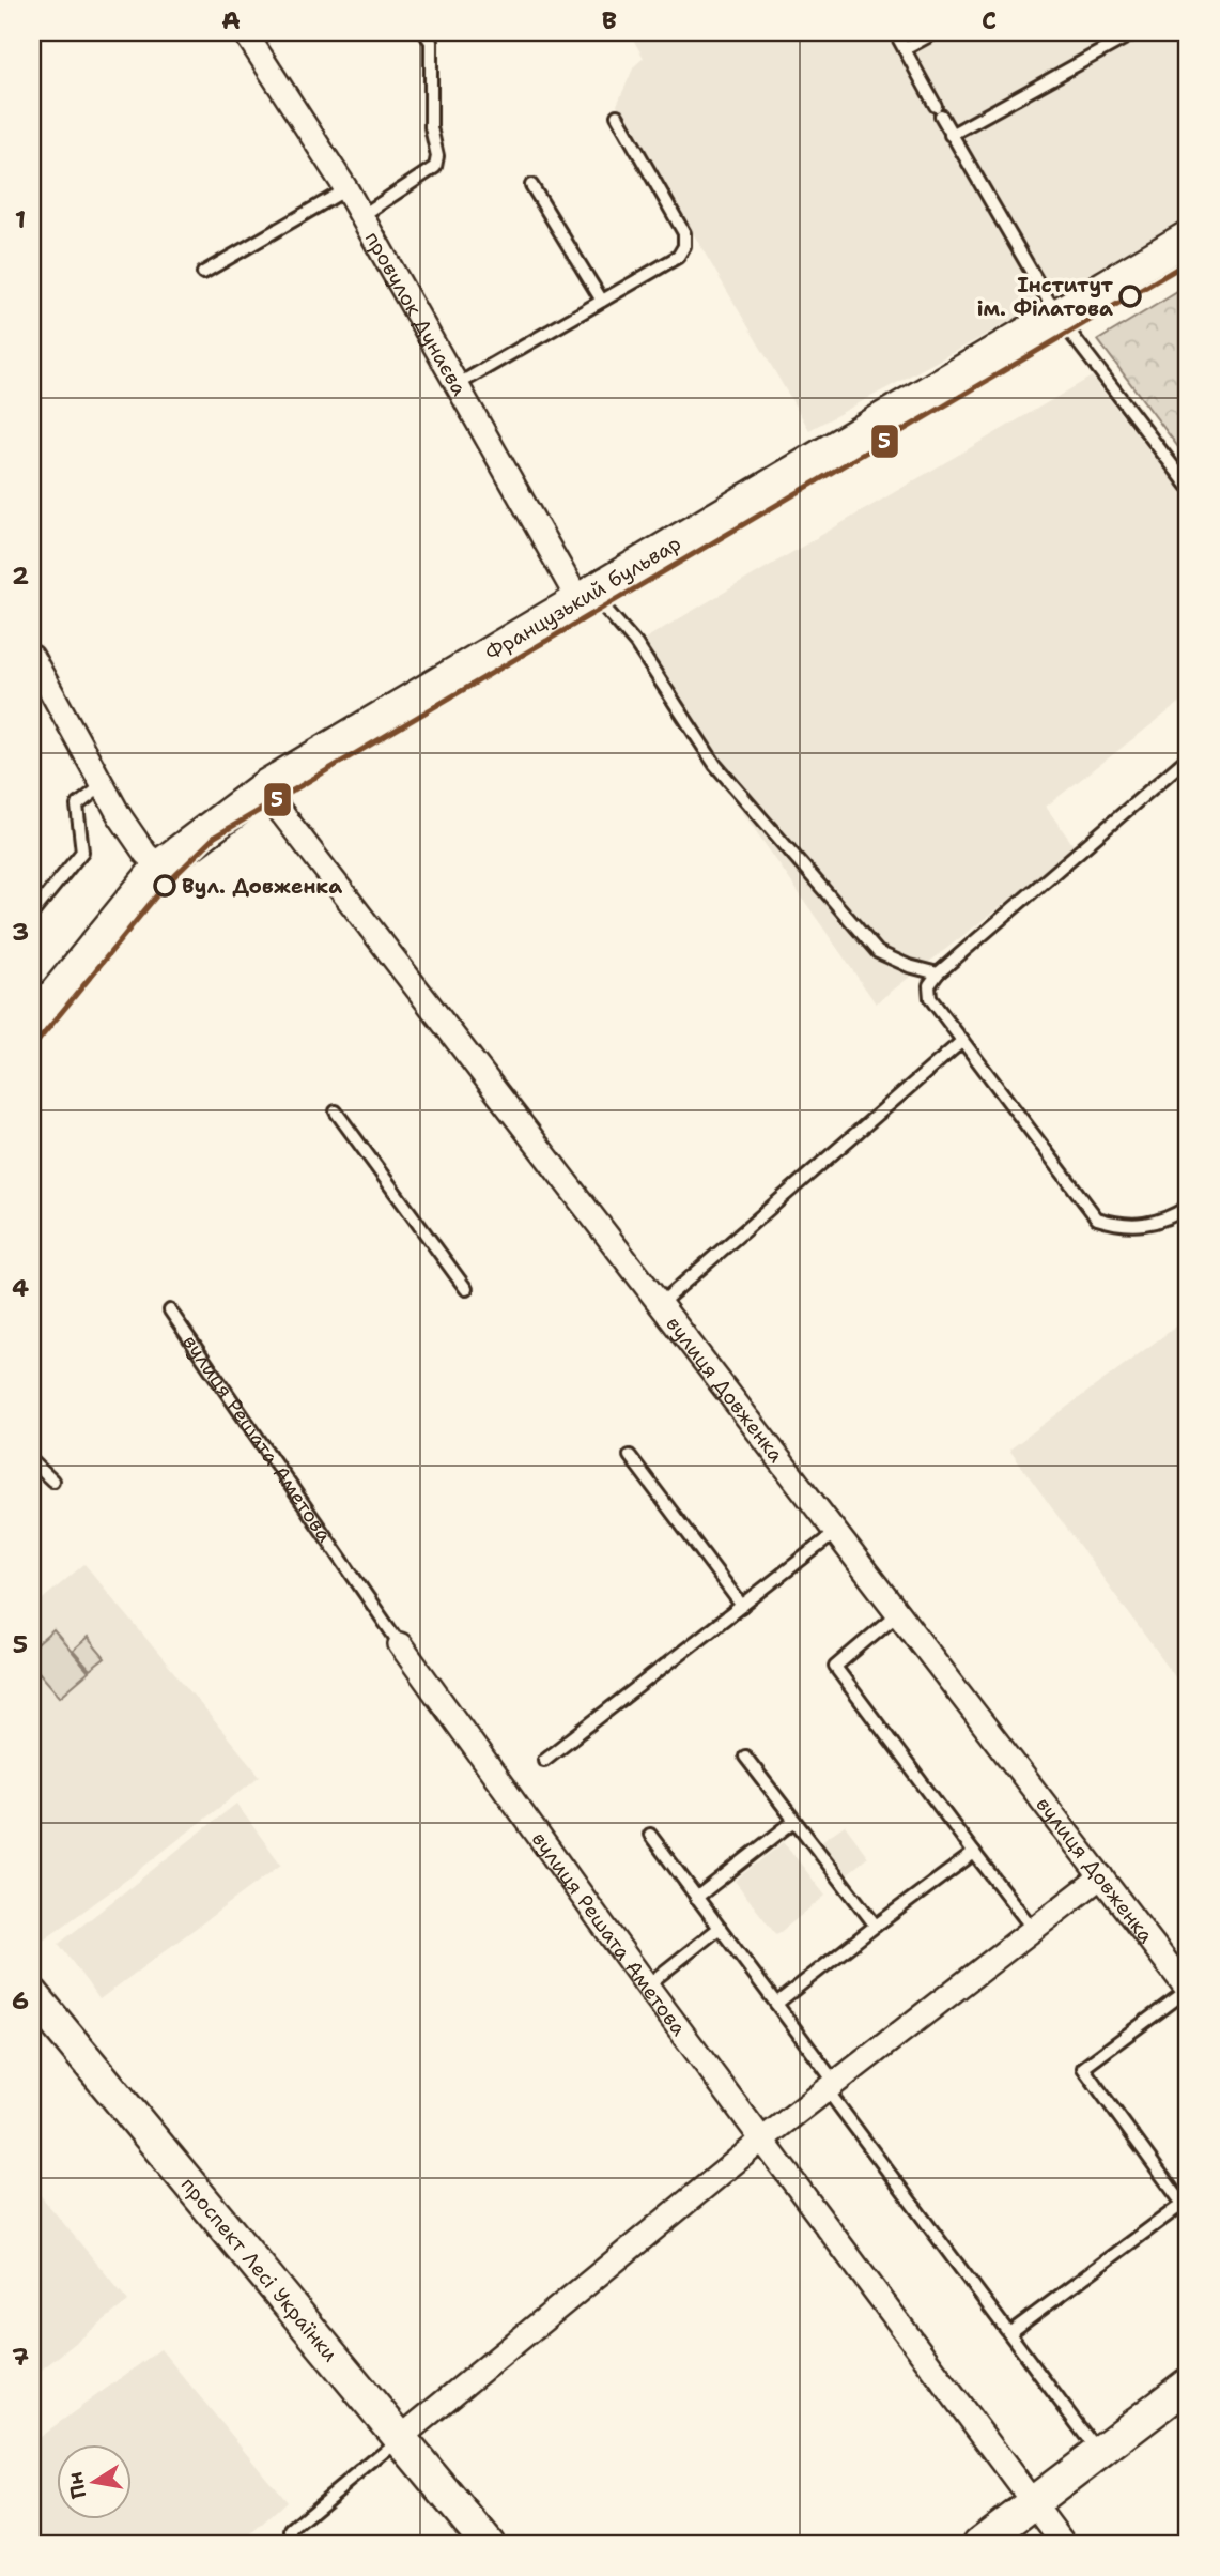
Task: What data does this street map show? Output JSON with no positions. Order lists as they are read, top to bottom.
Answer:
{
  "streets": {
    "street": [
      "провулок Дунаєва",
      "Французький бульвар",
      "вулиця Довженка",
      "вулиця Решата Аметова",
      "проспект Лесі Українки"
    ]
  },
  "crossings": [
    ["провулок Дунаєва", "Французький бульвар"],
    ["Французький бульвар", "вулиця Довженка"]
  ],
  "places": ["Інститут ім. Філатова", "Вул. Довженка"],
  "lines": ["transit line 5"],
  "north": "left",
  "grid": {
    "columns": ["A", "B", "C"],
    "rows": [
      "1",
      "2",
      "3",
      "4",
      "5",
      "6",
      "7"
    ]
  }
}
